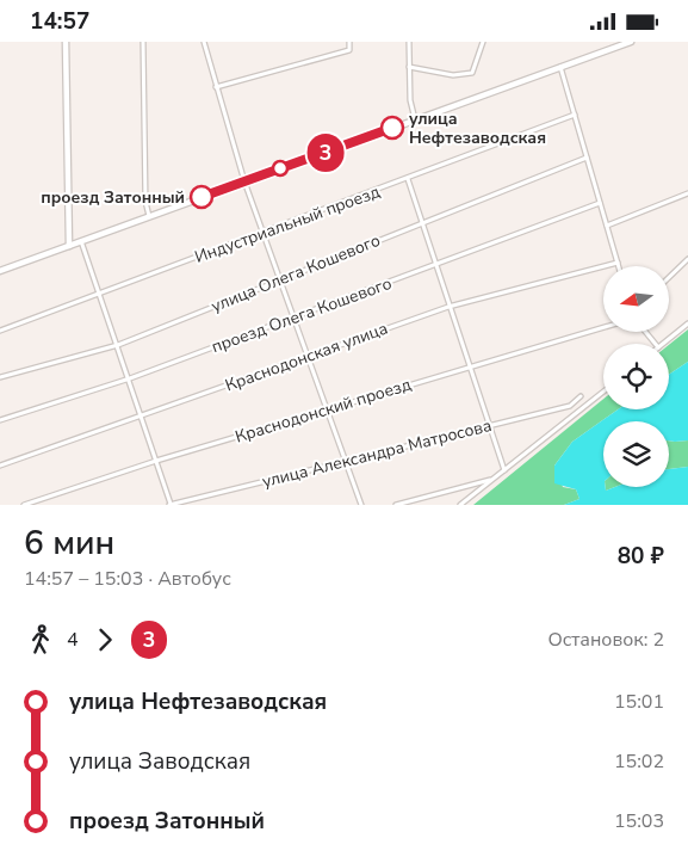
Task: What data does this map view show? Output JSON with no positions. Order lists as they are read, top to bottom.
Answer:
{
  "streets": {
    "street": [
      "Индустриальный проезд",
      "улица Олега Кошевого",
      "проезд Олега Кошевого",
      "Краснодонская улица",
      "Краснодонский проезд",
      "улица Александра Матросова"
    ]
  },
  "places": ["улица Нефтезаводская", "проезд Затонный"],
  "lines": ["bus line 3"],
  "north": "left",
  "page": {
    "status": "14:57",
    "on_map": "3",
    "heading": ["6 мин", "14:57 – 15:03 · Автобус", "80 ₽"],
    "legs": ["4", "3", "Остановок: 2"],
    "list": [
      {
        "name": "улица Нефтезаводская",
        "value": "15:01"
      },
      {
        "name": "улица Заводская",
        "value": "15:02"
      },
      {
        "name": "проезд Затонный",
        "value": "15:03"
      }
    ]
  }
}
